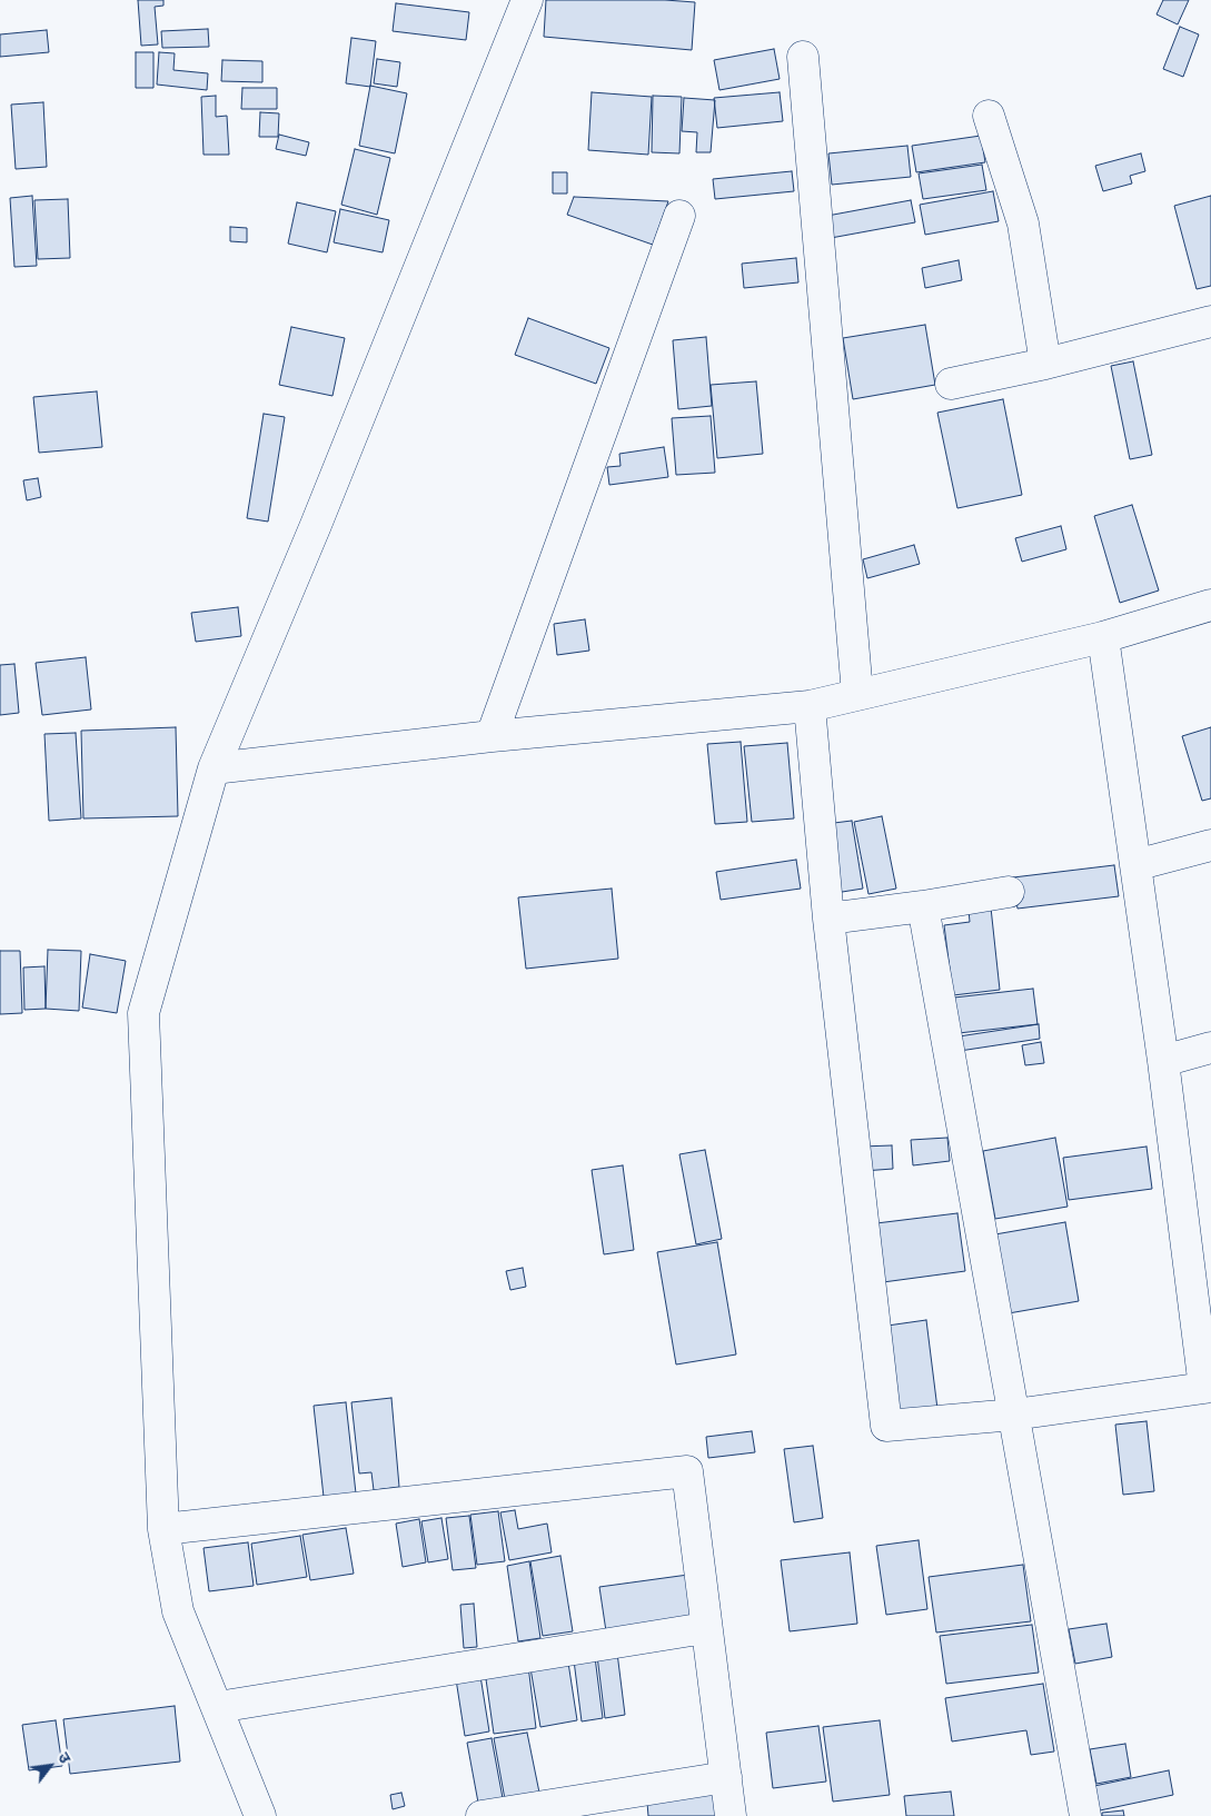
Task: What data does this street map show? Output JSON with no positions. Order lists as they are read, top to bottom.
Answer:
{
  "north": "top right"
}
